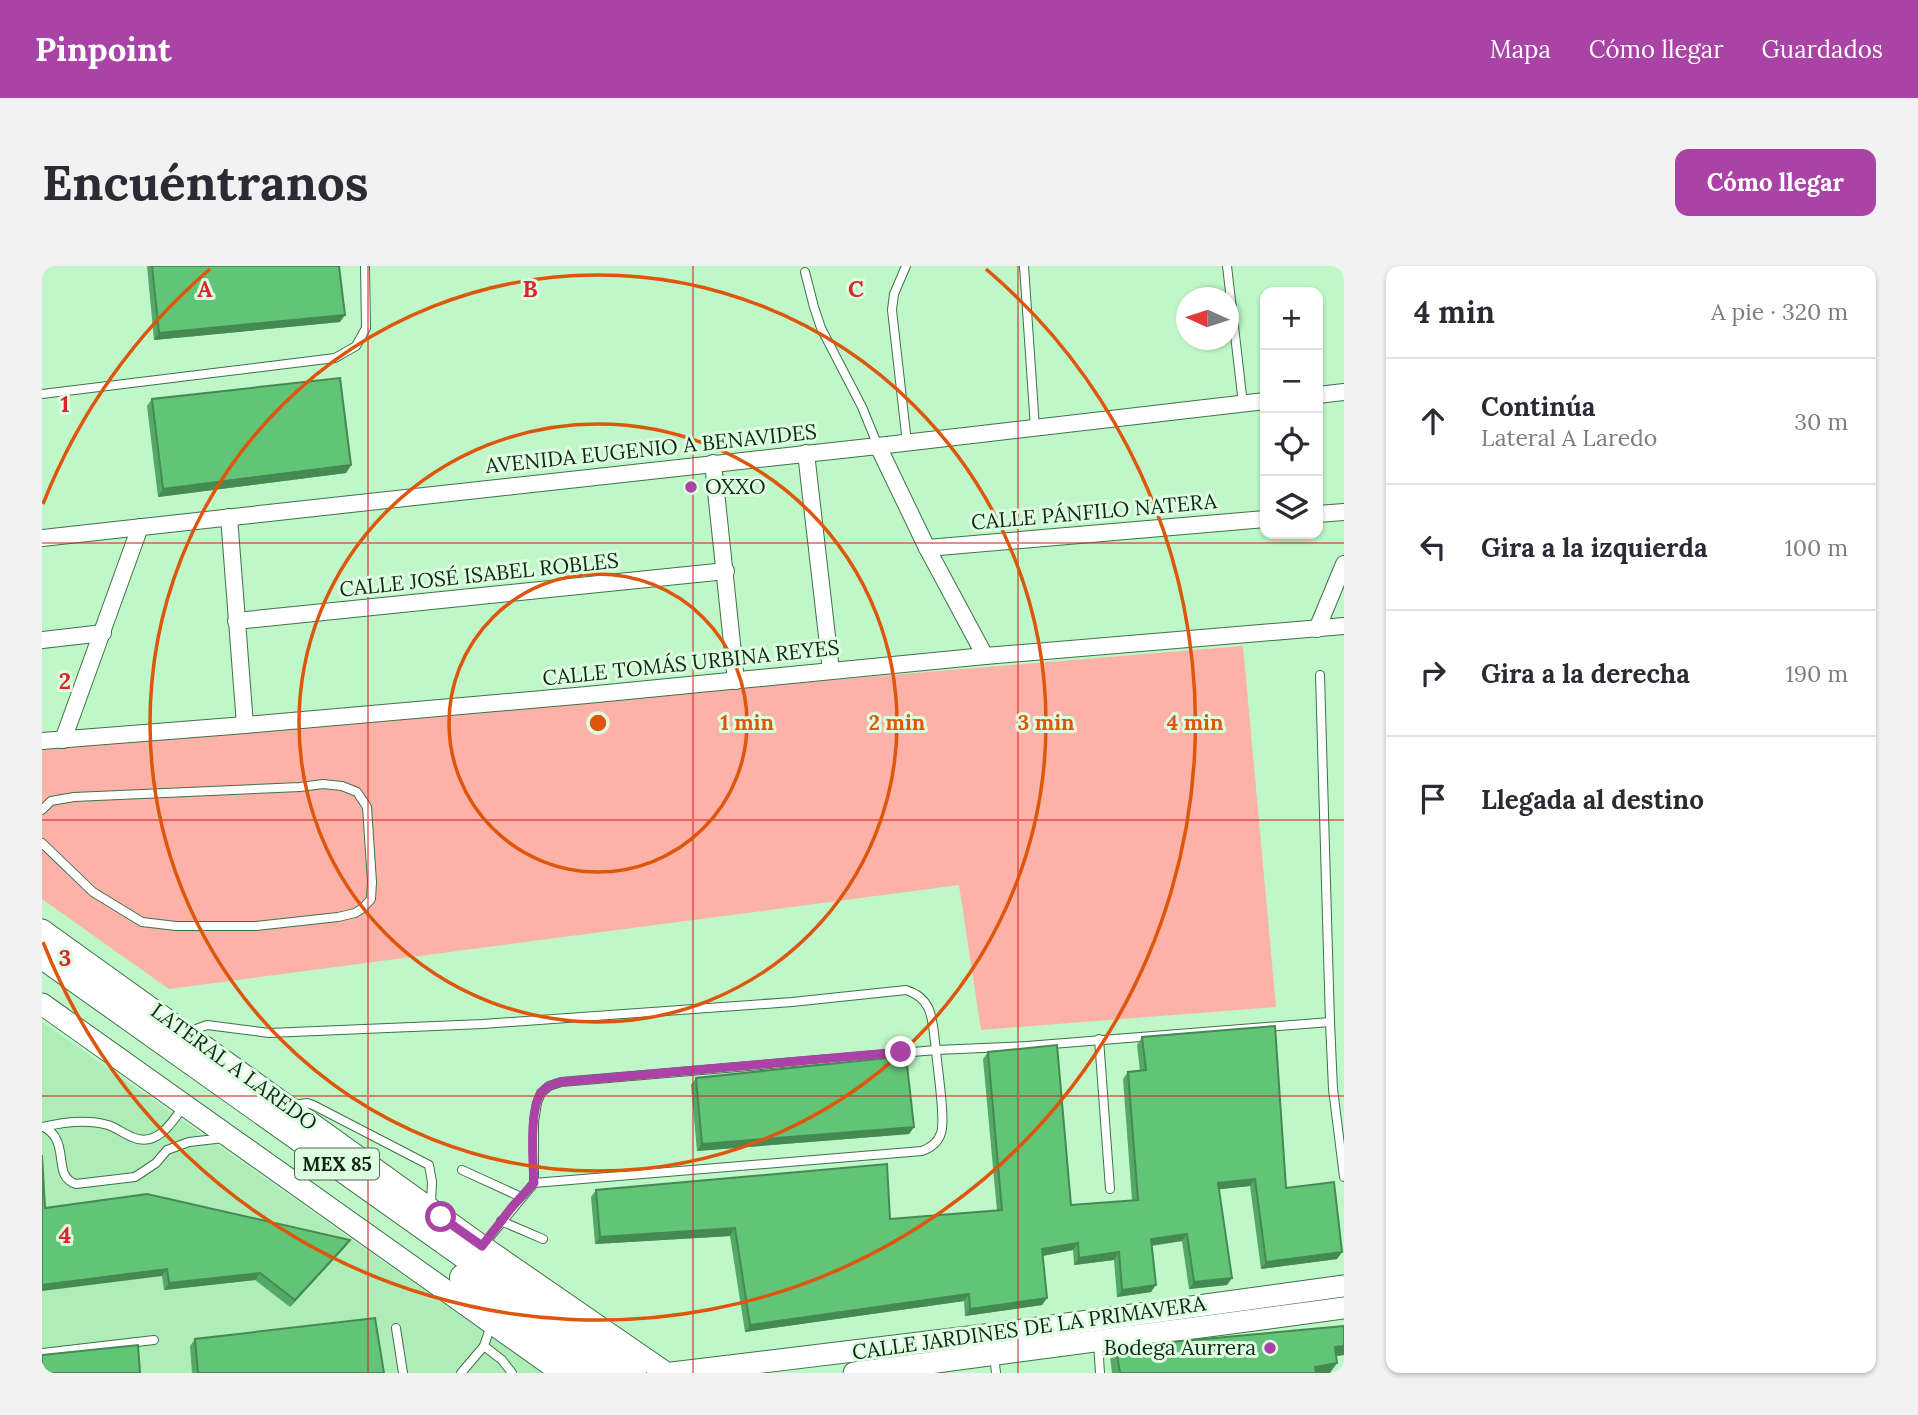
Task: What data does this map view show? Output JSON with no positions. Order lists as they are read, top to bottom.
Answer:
{
  "streets": {
    "highway": ["MEX 85"],
    "street": [
      "AVENIDA EUGENIO A BENAVIDES",
      "CALLE PÁNFILO NATERA",
      "CALLE JOSÉ ISABEL ROBLES",
      "CALLE TOMÁS URBINA REYES",
      "LATERAL A LAREDO",
      "CALLE JARDINES DE LA PRIMAVERA"
    ]
  },
  "crossings": [
    ["LATERAL A LAREDO", "MEX 85"]
  ],
  "places": ["OXXO", "Bodega Aurrera"],
  "north": "left",
  "page": {
    "header": "Pinpoint",
    "nav": ["Mapa", "Cómo llegar", "Guardados"],
    "buttons": "Cómo llegar",
    "title": "Encuéntranos",
    "heading": ["4 min", "A pie · 320 m"],
    "map_buttons": ["+", "−"],
    "list": [
      ["Continúa", "Lateral A Laredo", "30 m"],
      ["Gira a la izquierda", "100 m"],
      ["Gira a la derecha", "190 m"],
      "Llegada al destino"
    ]
  },
  "grid": {
    "columns": ["A", "B", "C"],
    "rows": [
      "1",
      "2",
      "3",
      "4"
    ]
  },
  "rings": [
    "1 min",
    "2 min",
    "3 min",
    "4 min"
  ]
}
